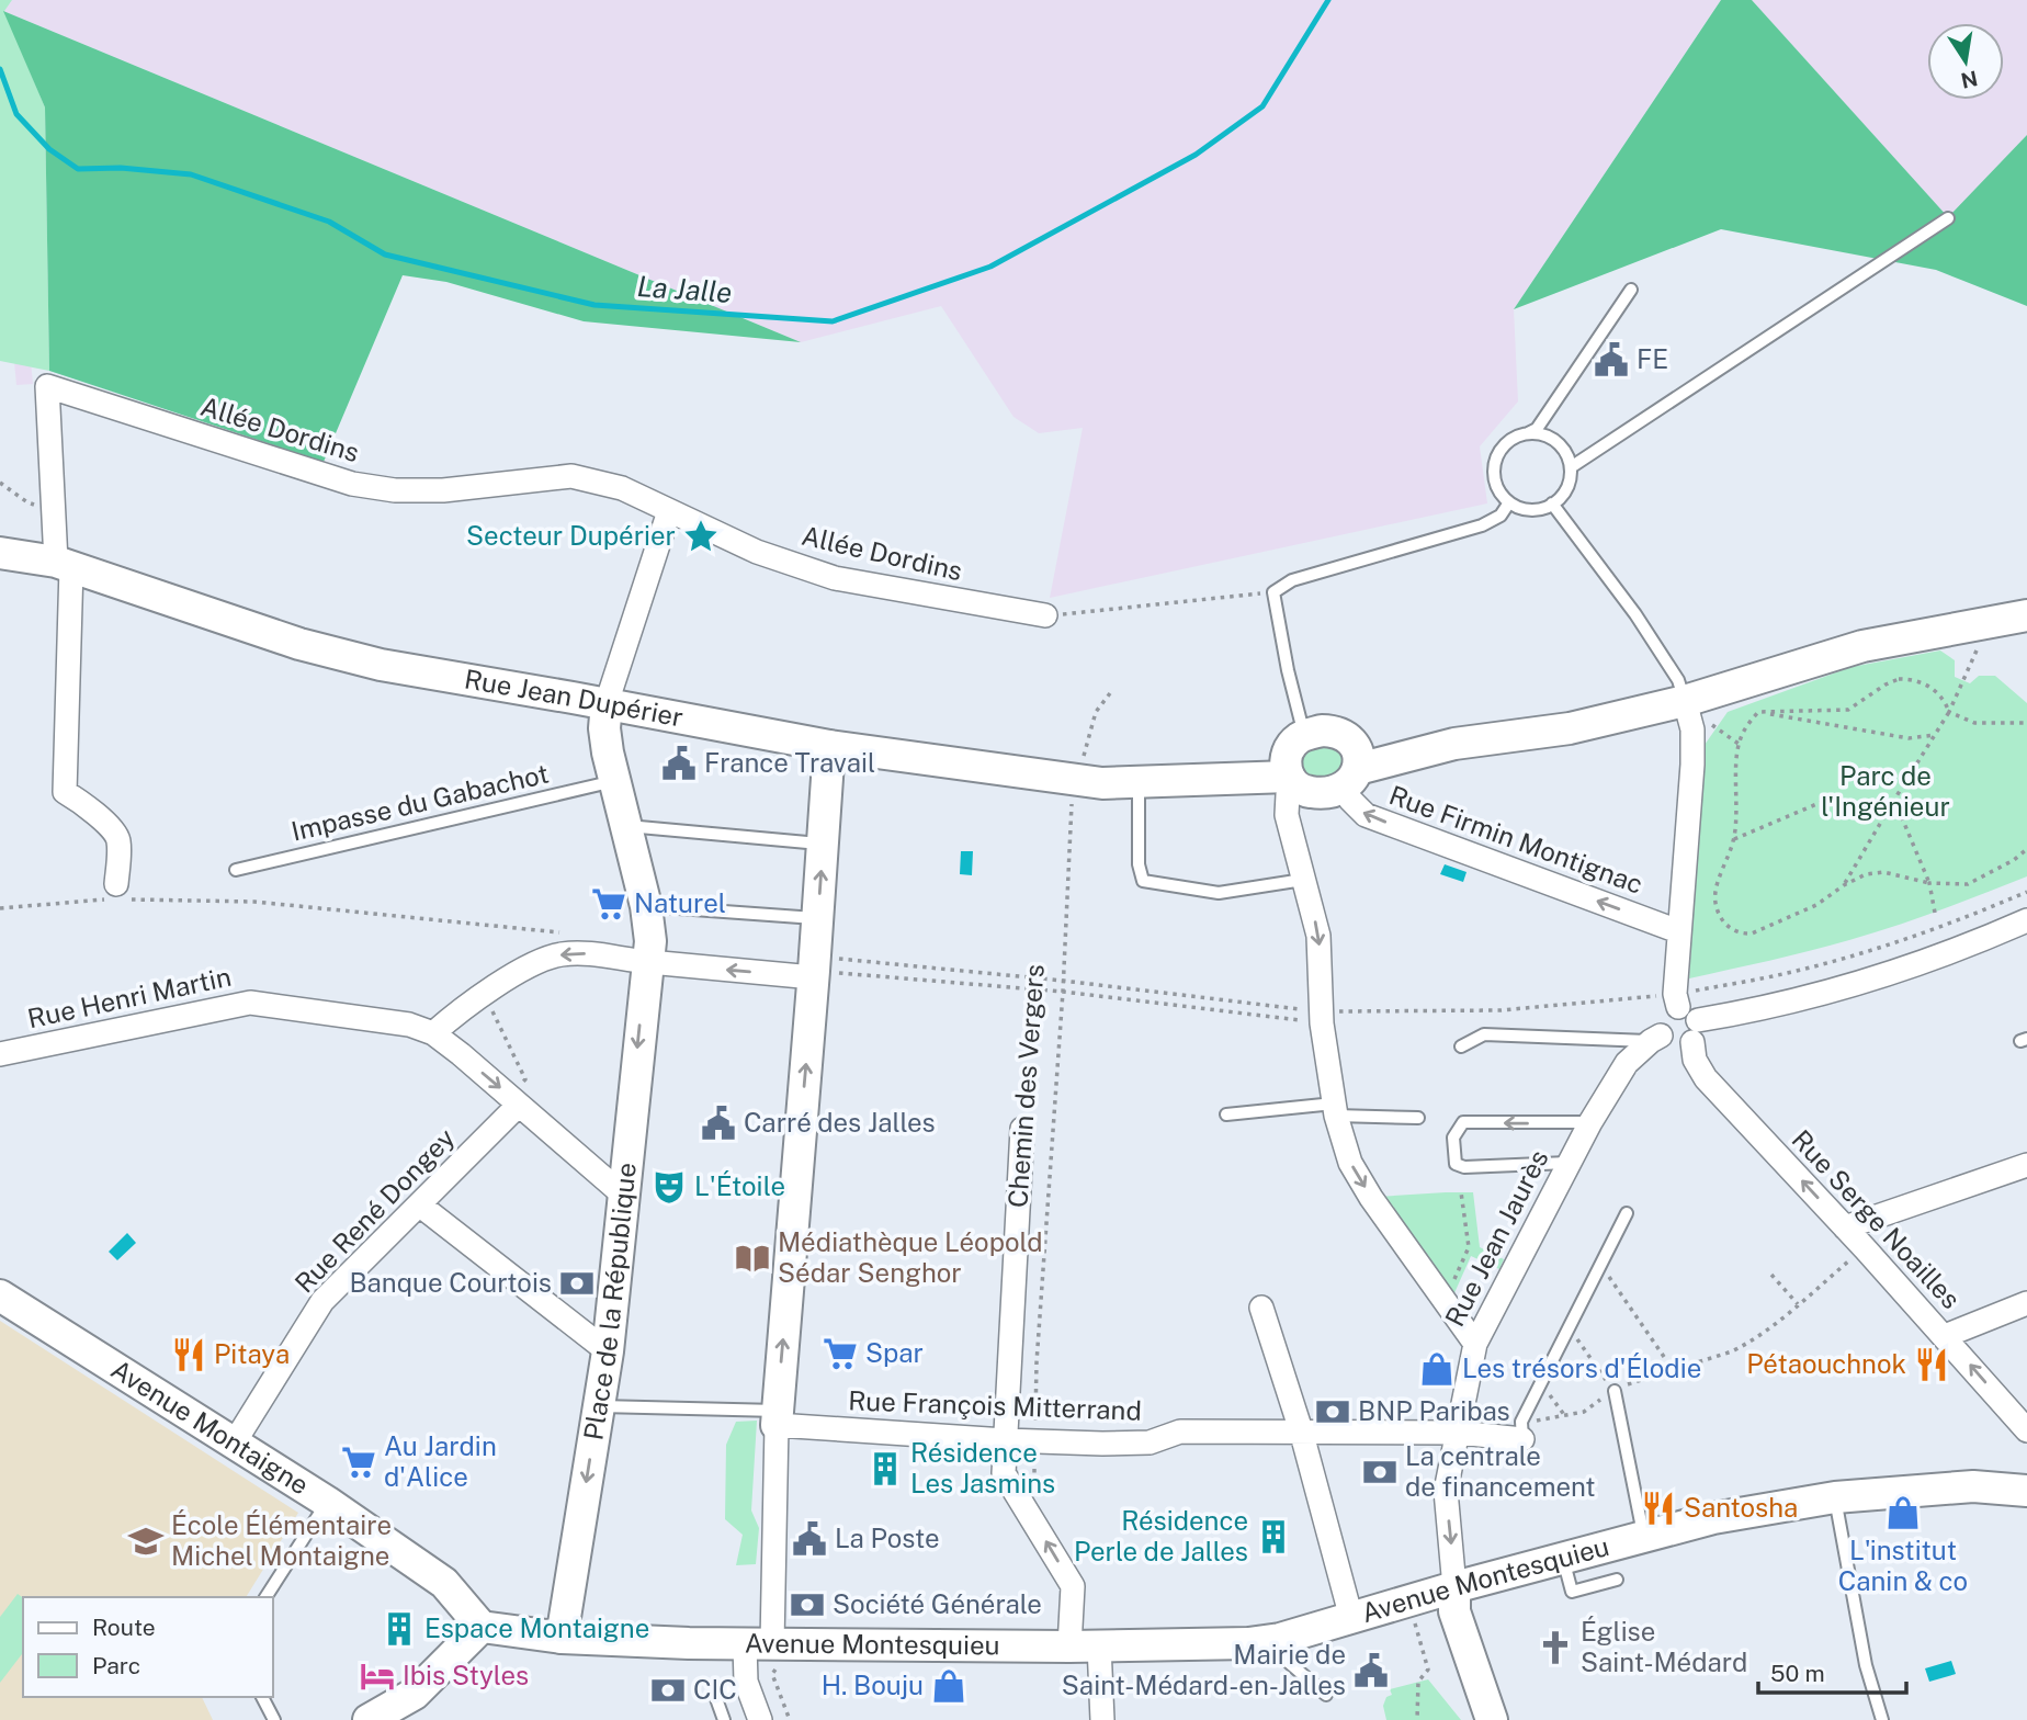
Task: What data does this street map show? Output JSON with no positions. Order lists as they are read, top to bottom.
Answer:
{
  "streets": {
    "street": [
      "Allée Dordins",
      "Rue Jean Dupérier",
      "Rue Firmin Montignac",
      "Rue Henri Martin",
      "Chemin des Vergers",
      "Rue René Dongey",
      "Rue Serge Noailles",
      "Rue Jean Jaurès",
      "Place de la République",
      "Rue François Mitterrand",
      "Avenue Montaigne",
      "Avenue Montesquieu"
    ],
    "lane": ["Impasse du Gabachot"]
  },
  "crossings": [
    ["Allée Dordins", "Rue Jean Dupérier"],
    ["Rue Jean Dupérier", "Rue Firmin Montignac"],
    ["Rue Jean Dupérier", "Chemin des Vergers"],
    ["Rue Jean Dupérier", "Place de la République"],
    ["Impasse du Gabachot", "Place de la République"],
    ["Rue Henri Martin", "Rue René Dongey"],
    ["Rue Henri Martin", "Place de la République"],
    ["Chemin des Vergers", "Rue François Mitterrand"],
    ["Chemin des Vergers", "Avenue Montesquieu"],
    ["Rue René Dongey", "Avenue Montaigne"],
    ["Rue Jean Jaurès", "Rue François Mitterrand"],
    ["Rue Jean Jaurès", "Avenue Montesquieu"],
    ["Place de la République", "Avenue Montesquieu"],
    ["Avenue Montaigne", "Avenue Montesquieu"]
  ],
  "one_way": ["Rue Firmin Montignac", "Rue Serge Noailles"],
  "water": ["La Jalle"],
  "parks": ["Parc de l'Ingénieur"],
  "places": {
    "public building": [
      "FE",
      "France Travail",
      "Carré des Jalles",
      "La Poste",
      "Mairie de Saint-Médard-en-Jalles"
    ],
    "place": ["Secteur Dupérier"],
    "supermarket": ["Naturel", "Spar", "Au Jardin d'Alice"],
    "theatre": ["L'Étoile"],
    "library": ["Médiathèque Léopold Sédar Senghor"],
    "bank": [
      "Banque Courtois",
      "BNP Paribas",
      "La centrale de financement",
      "Société Générale",
      "CIC"
    ],
    "restaurant": ["Pitaya", "Pétaouchnok", "Santosha"],
    "shop": ["Les trésors d'Élodie", "L'institut Canin & co", "H. Bouju"],
    "building": ["Résidence Les Jasmins", "Résidence Perle de Jalles", "Espace Montaigne"],
    "school or university": ["École Élémentaire Michel Montaigne"],
    "church": ["Église Saint-Médard"],
    "hotel": ["Ibis Styles"]
  },
  "legend": ["Route", "Parc"],
  "scale_bar": "50 m",
  "north": "bottom"
}
